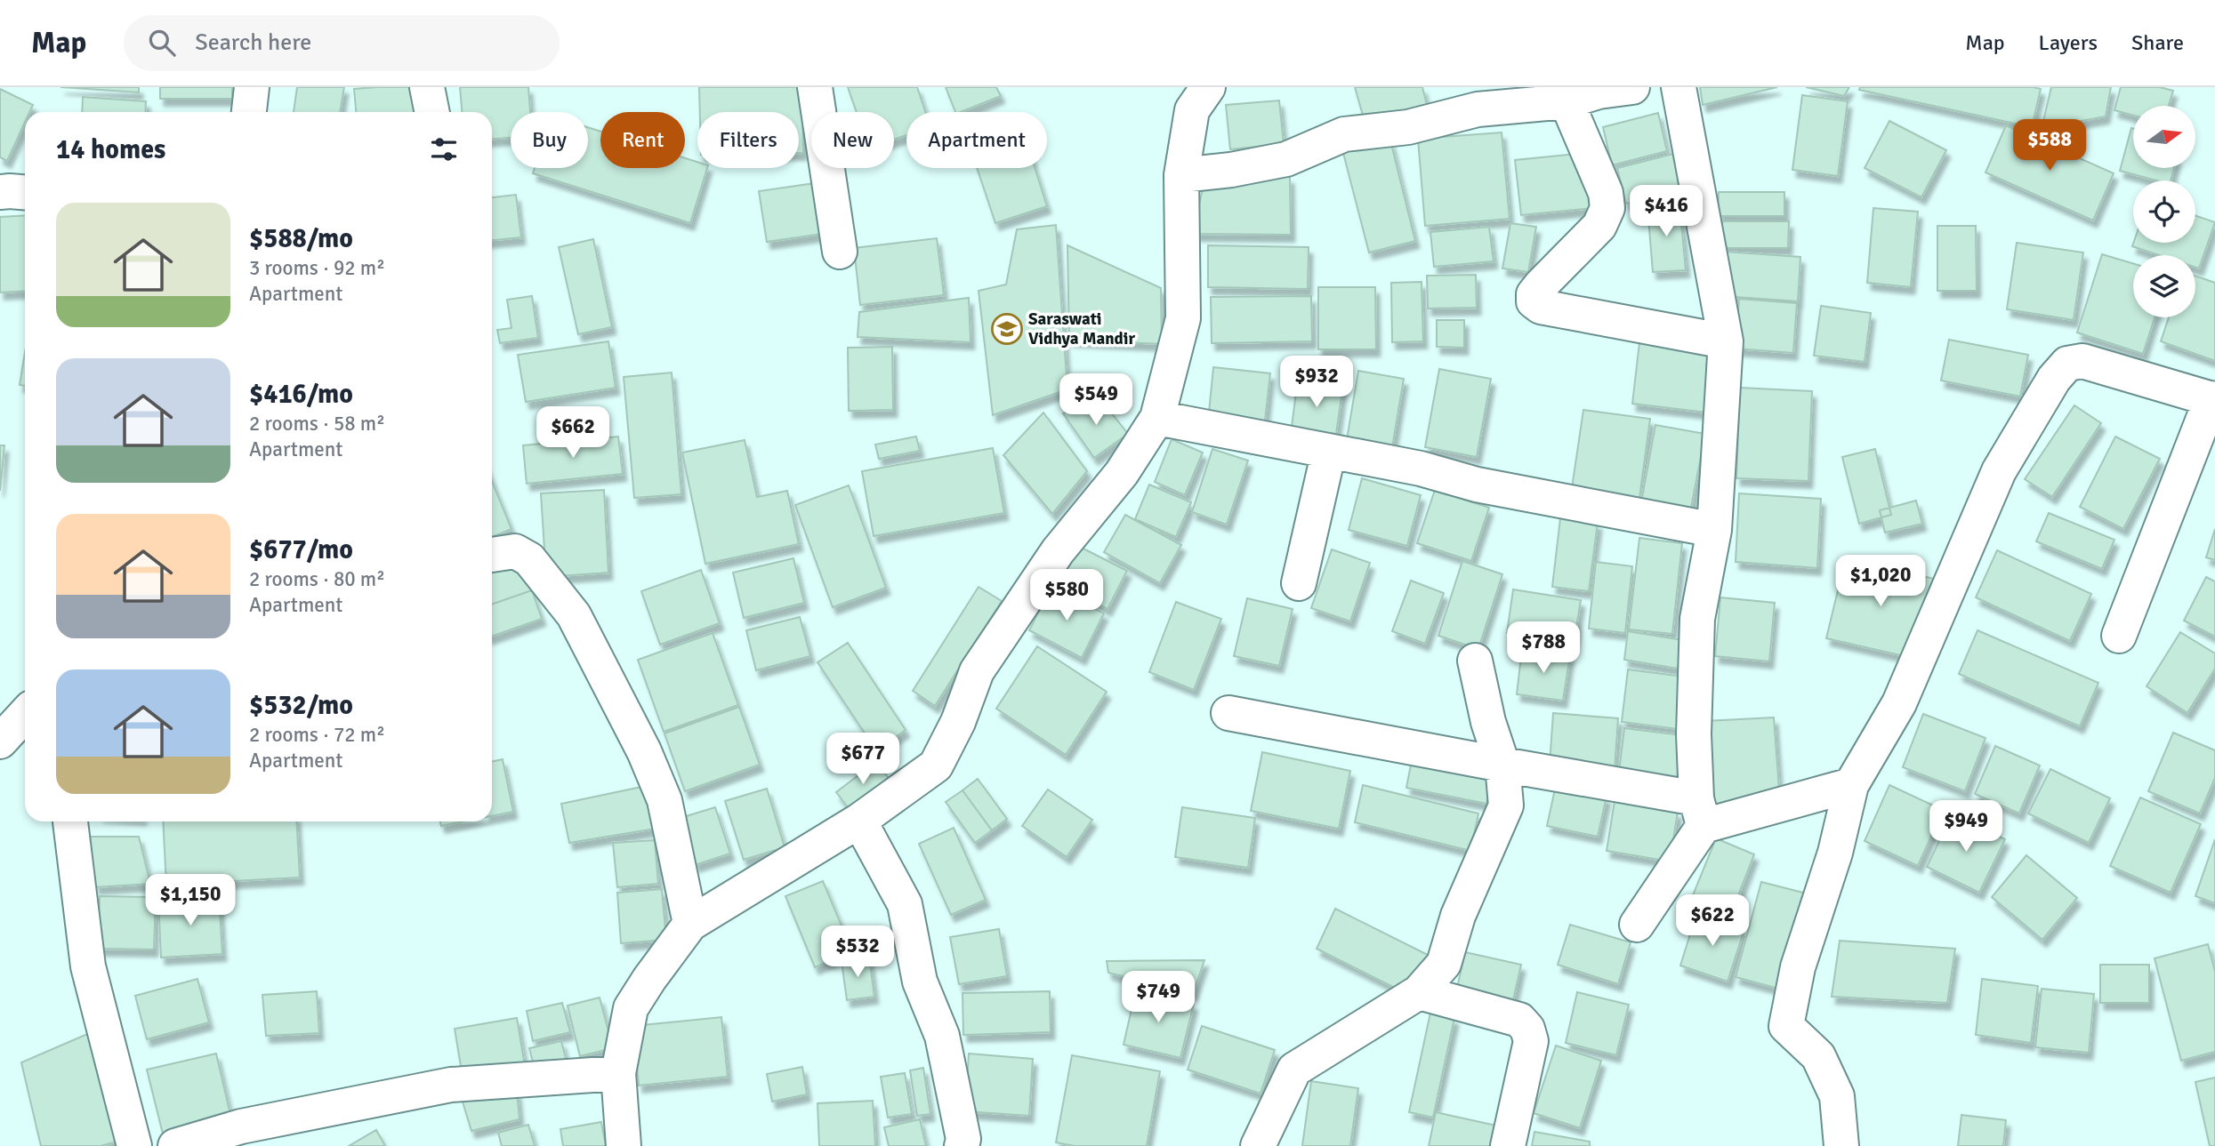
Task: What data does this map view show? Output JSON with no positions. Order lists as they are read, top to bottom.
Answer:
{
  "places": {
    "school or university": ["Saraswati Vidhya Mandir"]
  },
  "north": "right",
  "page": {
    "header": "Map",
    "search": "Search here",
    "nav": ["Map", "Layers", "Share"],
    "chip": [
      "Buy",
      "Rent",
      "Filters",
      "New",
      "Apartment"
    ],
    "heading": "14 homes",
    "price": [
      "$588",
      "$416",
      "$932",
      "$549",
      "$662",
      "$1,020",
      "$580",
      "$788",
      "$677",
      "$949",
      "$1,150",
      "$622",
      "$532",
      "$749"
    ],
    "list": [
      {
        "name": "$588/mo",
        "note": "3 rooms · 92 m² · Apartment"
      },
      {
        "name": "$416/mo",
        "note": "2 rooms · 58 m² · Apartment"
      },
      {
        "name": "$677/mo",
        "note": "2 rooms · 80 m² · Apartment"
      },
      {
        "name": "$532/mo",
        "note": "2 rooms · 72 m² · Apartment"
      }
    ]
  }
}
